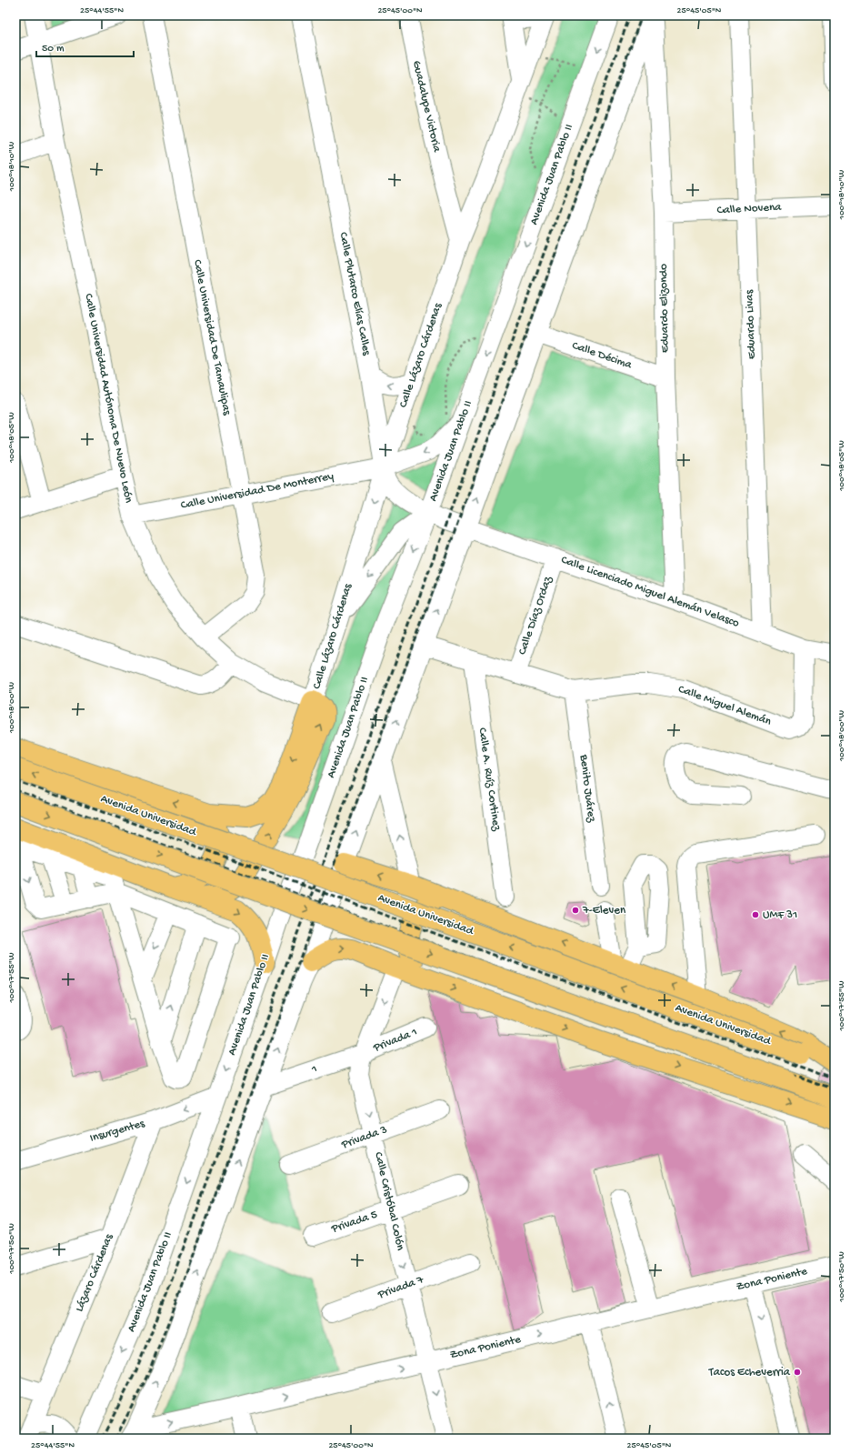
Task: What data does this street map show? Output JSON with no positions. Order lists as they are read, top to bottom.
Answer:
{
  "streets": {
    "highway": ["Avenida Universidad"],
    "street": [
      "Guadalupe Victoria",
      "Avenida Juan Pablo II",
      "Calle Novena",
      "Calle Plutarco Elías Calles",
      "Eduardo Elizondo",
      "Eduardo Livas",
      "Calle Universidad De Tamaulipas",
      "Calle Lázaro Cárdenas",
      "Calle Décima",
      "Calle Universidad Autónoma De Nuevo León",
      "Calle Universidad De Monterrey",
      "Calle Licenciado Miguel Alemán Velasco",
      "Calle Díaz Ordaz",
      "Calle Miguel Alemán",
      "Calle A. Ruíz Cortinez",
      "Benito Juárez",
      "Privada 1",
      "1",
      "Insurgentes",
      "Privada 3",
      "Calle Cristóbal Colón",
      "Privada 5",
      "Lázaro Cárdenas",
      "Zona Poniente",
      "Privada 7"
    ]
  },
  "crossings": [
    ["Guadalupe Victoria", "Calle Lázaro Cárdenas"],
    ["Avenida Juan Pablo II", "Calle Plutarco Elías Calles"],
    ["Avenida Juan Pablo II", "Calle Universidad De Monterrey"],
    ["Avenida Juan Pablo II", "Insurgentes"],
    ["Calle Novena", "Eduardo Elizondo"],
    ["Calle Novena", "Eduardo Livas"],
    ["Calle Plutarco Elías Calles", "Calle Lázaro Cárdenas"],
    ["Calle Plutarco Elías Calles", "Calle Universidad De Monterrey"],
    ["Calle Plutarco Elías Calles", "Calle Licenciado Miguel Alemán Velasco"],
    ["Eduardo Elizondo", "Calle Décima"],
    ["Eduardo Elizondo", "Calle Licenciado Miguel Alemán Velasco"],
    ["Eduardo Livas", "Calle Licenciado Miguel Alemán Velasco"],
    ["Calle Universidad De Tamaulipas", "Calle Universidad Autónoma De Nuevo León"],
    ["Calle Universidad De Tamaulipas", "Calle Universidad De Monterrey"],
    ["Calle Lázaro Cárdenas", "Calle Universidad Autónoma De Nuevo León"],
    ["Calle Lázaro Cárdenas", "Calle Universidad De Monterrey"],
    ["Calle Universidad Autónoma De Nuevo León", "Calle Universidad De Monterrey"],
    ["Calle Licenciado Miguel Alemán Velasco", "Calle Díaz Ordaz"],
    ["Calle Licenciado Miguel Alemán Velasco", "Calle Miguel Alemán"],
    ["Calle Díaz Ordaz", "Calle Miguel Alemán"],
    ["Calle Miguel Alemán", "Calle A. Ruíz Cortinez"],
    ["Calle Miguel Alemán", "Benito Juárez"],
    ["Privada 1", "1"],
    ["Privada 1", "Calle Cristóbal Colón"],
    ["1", "Calle Cristóbal Colón"],
    ["Insurgentes", "Lázaro Cárdenas"],
    ["Privada 3", "Calle Cristóbal Colón"],
    ["Calle Cristóbal Colón", "Privada 5"],
    ["Calle Cristóbal Colón", "Zona Poniente"],
    ["Calle Cristóbal Colón", "Privada 7"]
  ],
  "one_way": ["Zona Poniente"],
  "places": ["7-Eleven", "UMF 31", "Tacos Echeverria"],
  "scale_bar": "50 m",
  "coordinates": [
    "25°44'55\"N",
    "25°45'00\"N",
    "25°45'05\"N",
    "100°18'10\"W",
    "100°18'05\"W",
    "100°18'00\"W",
    "100°17'55\"W",
    "100°17'50\"W"
  ]
}
